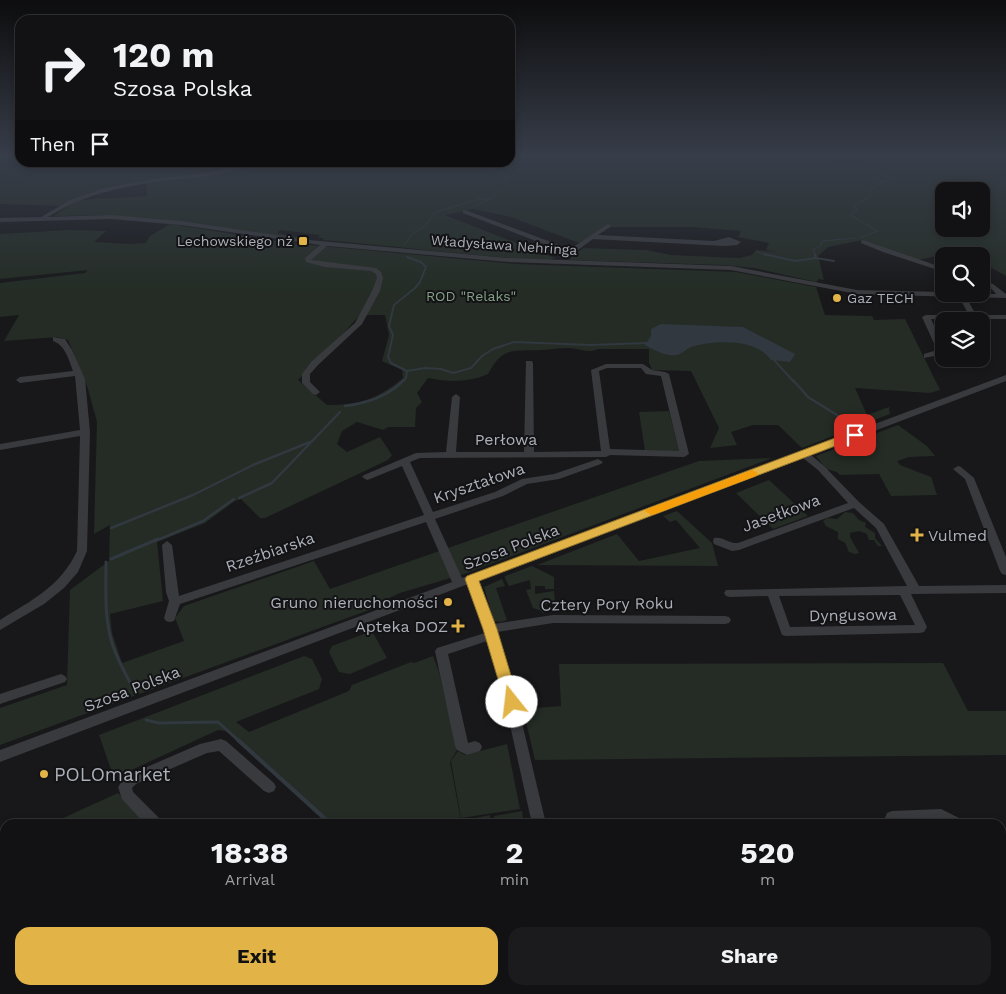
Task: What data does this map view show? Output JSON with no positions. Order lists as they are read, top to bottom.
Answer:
{
  "streets": {
    "street": [
      "Władysława Nehringa",
      "Perłowa",
      "Kryształowa",
      "Jasełkowa",
      "Szosa Polska",
      "Rzeźbiarska",
      "Cztery Pory Roku",
      "Dyngusowa"
    ]
  },
  "crossings": [
    ["Kryształowa", "Rzeźbiarska"],
    ["Jasełkowa", "Szosa Polska"],
    ["Jasełkowa", "Dyngusowa"]
  ],
  "parks": ["ROD \"Relaks\""],
  "places": {
    "transit": ["Lechowskiego nż"],
    "other": ["Gaz TECH", "Gruno nieruchomości", "POLOmarket"],
    "health": ["Vulmed", "Apteka DOZ"]
  },
  "page": {
    "turn": ["120 m", "Szosa Polska"],
    "then": "Then",
    "eta": [
      "18:38",
      "Arrival",
      "2",
      "min",
      "520",
      "m"
    ],
    "buttons": ["Exit", "Share"]
  }
}
